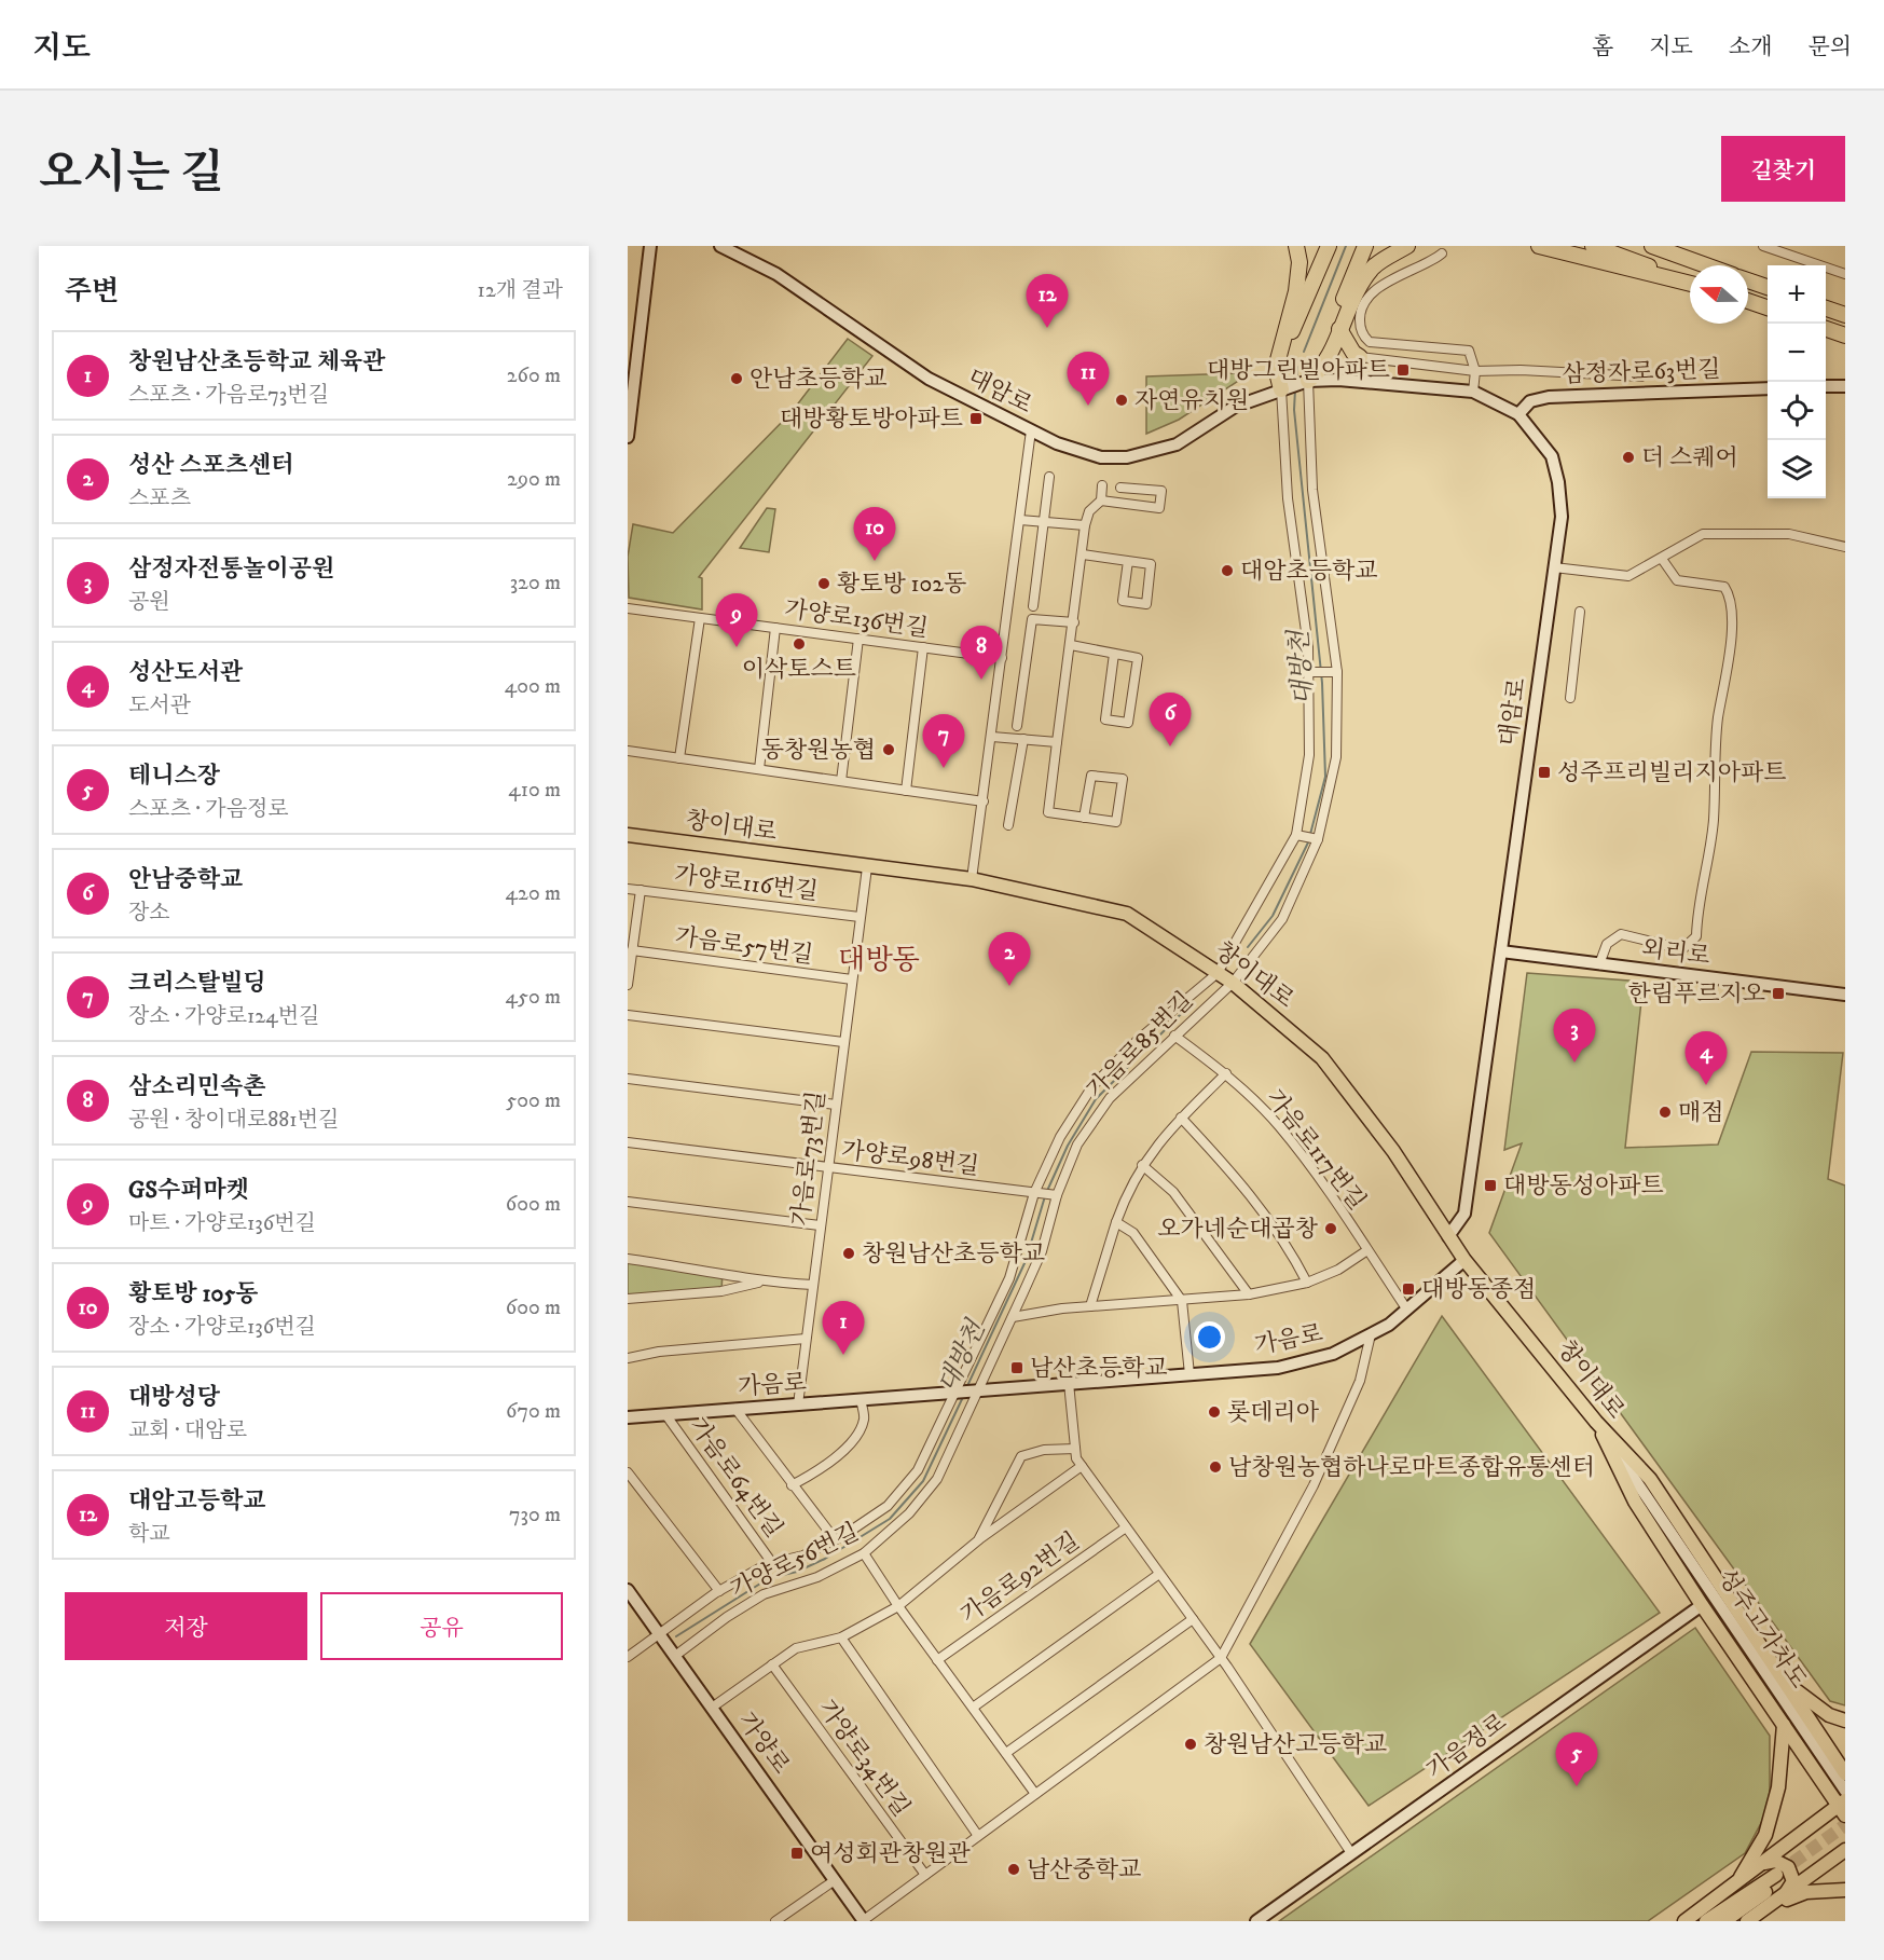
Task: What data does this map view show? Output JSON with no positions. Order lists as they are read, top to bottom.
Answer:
{
  "streets": {
    "main road": ["창이대로"],
    "street": [
      "삼정자로63번길",
      "대암로",
      "가양로136번길",
      "가양로116번길",
      "가음로57번길",
      "외리로",
      "가음로85번길",
      "가음로117번길",
      "가음로73번길",
      "가양로98번길",
      "가음로",
      "가음로64번길",
      "가양로56번길",
      "가음로92번길",
      "성주고가차도",
      "가양로",
      "가음정로",
      "가양로34번길"
    ]
  },
  "crossings": [
    ["삼정자로63번길", "대암로"],
    ["대암로", "창이대로"],
    ["대암로", "외리로"],
    ["대암로", "가음로85번길"],
    ["창이대로", "가음로85번길"],
    ["창이대로", "가음로73번길"],
    ["창이대로", "가음로"],
    ["창이대로", "성주고가차도"],
    ["가양로116번길", "가음로73번길"],
    ["가음로57번길", "가음로73번길"],
    ["가음로85번길", "가음로117번길"],
    ["가음로85번길", "가양로98번길"],
    ["가음로85번길", "가음로"],
    ["가음로85번길", "가양로56번길"],
    ["가음로117번길", "가음로"],
    ["가음로73번길", "가양로98번길"],
    ["가음로73번길", "가음로"],
    ["가음로", "가음로64번길"],
    ["가음로", "가양로56번길"],
    ["가양로56번길", "가양로"]
  ],
  "districts": ["대방동"],
  "water": ["대방천"],
  "places": {
    "transit": [
      "대방그린빌아파트",
      "대방황토방아파트",
      "성주프리빌리지아파트",
      "한림푸르지오",
      "대방동성아파트",
      "대방동종점",
      "남산초등학교",
      "여성회관창원관"
    ],
    "other": [
      "안남초등학교",
      "자연유치원",
      "더 스퀘어",
      "대암초등학교",
      "황토방 102동",
      "이삭토스트",
      "동창원농협",
      "매점",
      "오가네순대곱창",
      "창원남산초등학교",
      "롯데리아",
      "남창원농협하나로마트종합유통센터",
      "창원남산고등학교",
      "남산중학교"
    ]
  },
  "north": "left",
  "page": {
    "header": "지도",
    "nav": [
      "홈",
      "지도",
      "소개",
      "문의"
    ],
    "title": "오시는 길",
    "buttons": [
      "길찾기",
      ["저장", "공유"]
    ],
    "heading": ["주변", "12개 결과"],
    "map_buttons": ["+", "−"],
    "pins": [
      "12",
      "11",
      "10",
      "9",
      "8",
      "6",
      "7",
      "2",
      "3",
      "4",
      "1",
      "5"
    ],
    "list": [
      {
        "mark": "1",
        "name": "창원남산초등학교 체육관",
        "note": "스포츠 · 가음로73번길",
        "value": "260 m"
      },
      {
        "mark": "2",
        "name": "성산 스포츠센터",
        "note": "스포츠",
        "value": "290 m"
      },
      {
        "mark": "3",
        "name": "삼정자전통놀이공원",
        "note": "공원",
        "value": "320 m"
      },
      {
        "mark": "4",
        "name": "성산도서관",
        "note": "도서관",
        "value": "400 m"
      },
      {
        "mark": "5",
        "name": "테니스장",
        "note": "스포츠 · 가음정로",
        "value": "410 m"
      },
      {
        "mark": "6",
        "name": "안남중학교",
        "note": "장소",
        "value": "420 m"
      },
      {
        "mark": "7",
        "name": "크리스탈빌딩",
        "note": "장소 · 가양로124번길",
        "value": "450 m"
      },
      {
        "mark": "8",
        "name": "삼소리민속촌",
        "note": "공원 · 창이대로881번길",
        "value": "500 m"
      },
      {
        "mark": "9",
        "name": "GS수퍼마켓",
        "note": "마트 · 가양로136번길",
        "value": "600 m"
      },
      {
        "mark": "10",
        "name": "황토방 105동",
        "note": "장소 · 가양로136번길",
        "value": "600 m"
      },
      {
        "mark": "11",
        "name": "대방성당",
        "note": "교회 · 대암로",
        "value": "670 m"
      },
      {
        "mark": "12",
        "name": "대암고등학교",
        "note": "학교",
        "value": "730 m"
      }
    ]
  }
}
